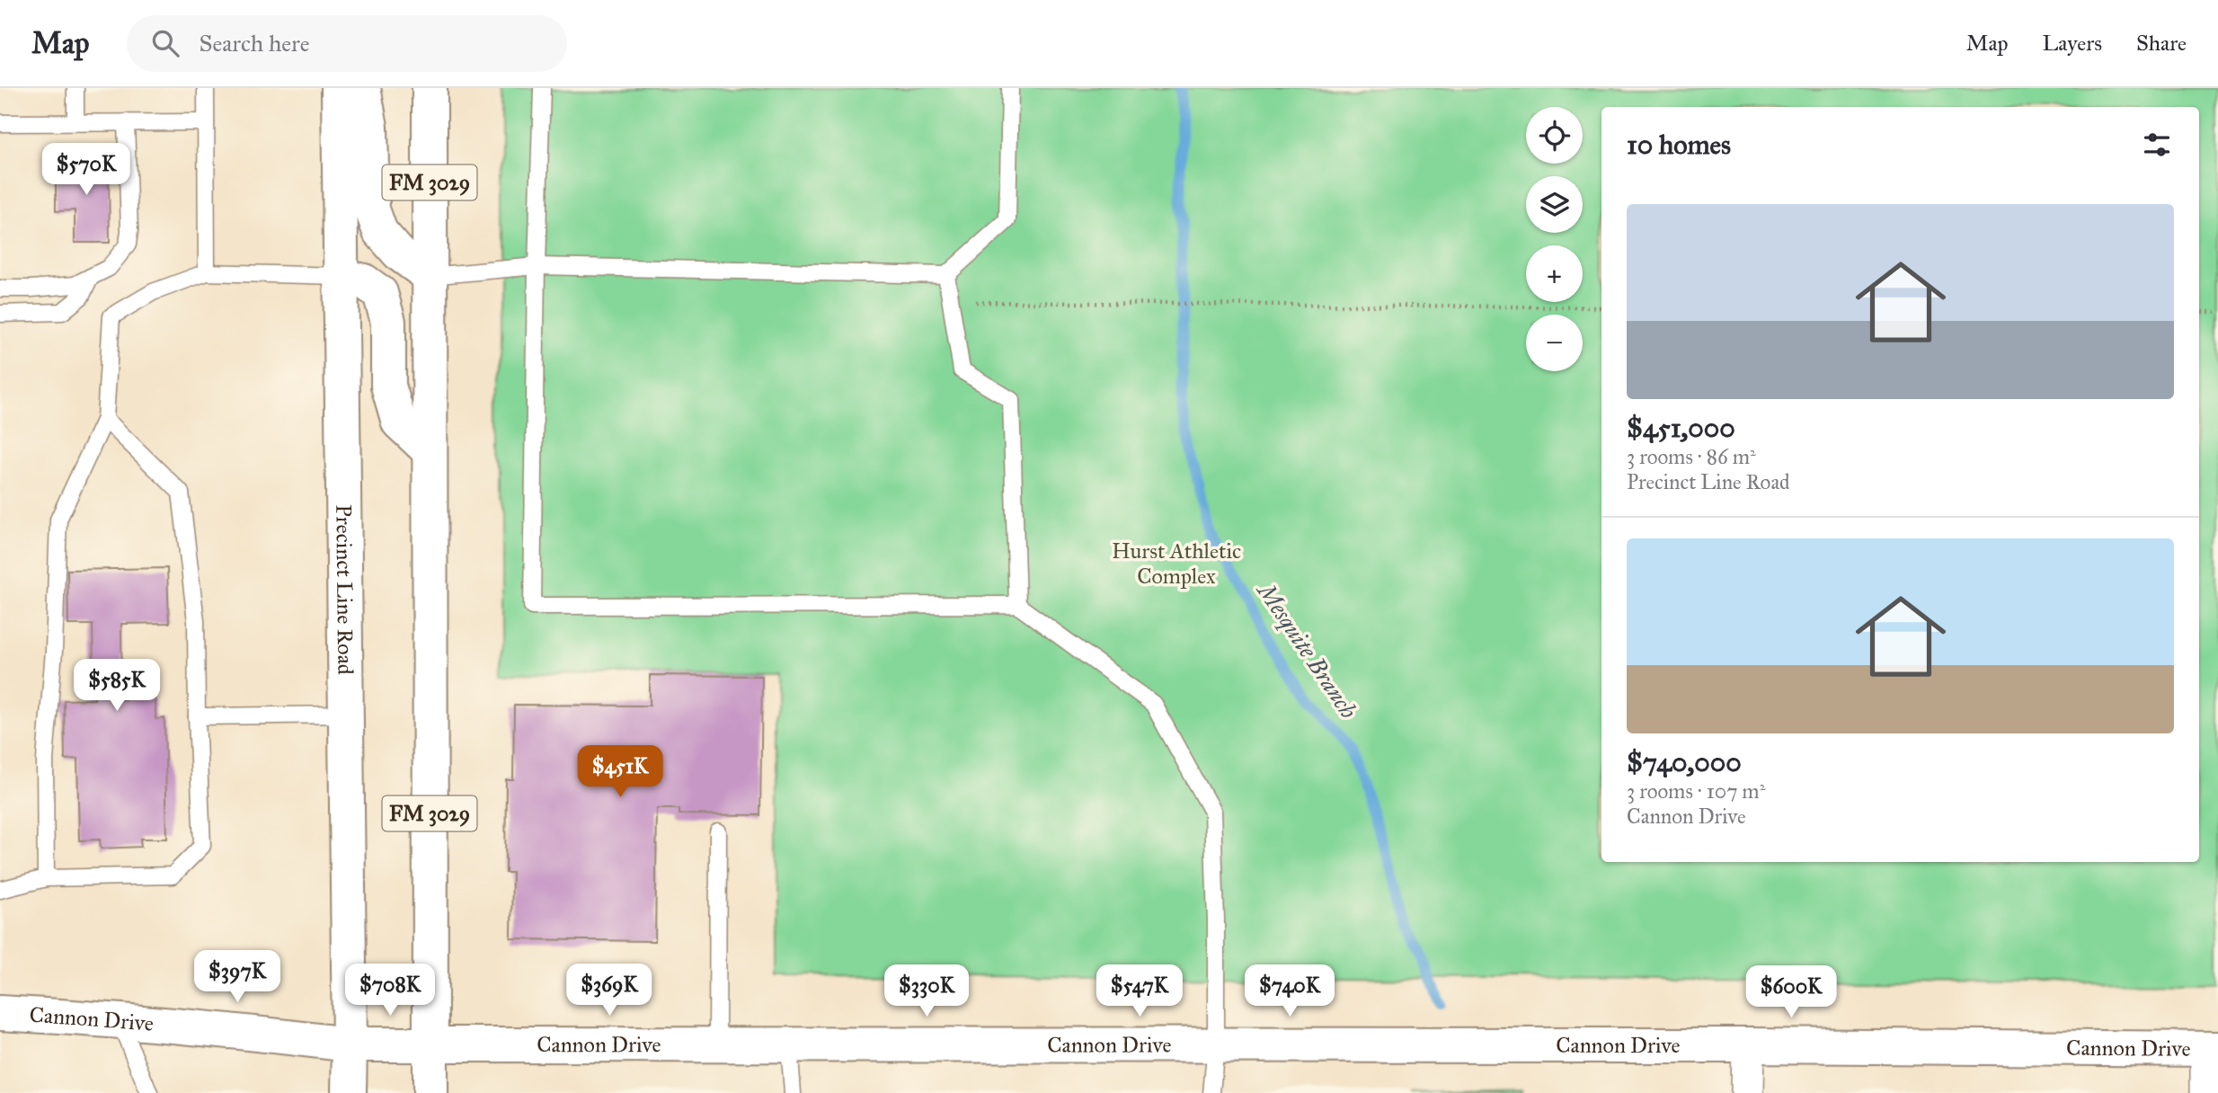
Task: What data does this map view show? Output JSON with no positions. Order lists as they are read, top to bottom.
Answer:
{
  "streets": {
    "main road": ["FM 3029", "Precinct Line Road", "Cannon Drive"]
  },
  "crossings": [
    ["FM 3029", "Cannon Drive"],
    ["Precinct Line Road", "Cannon Drive"]
  ],
  "water": ["Mesquite Branch"],
  "parks": ["Hurst Athletic Complex"],
  "page": {
    "header": "Map",
    "search": "Search here",
    "nav": ["Map", "Layers", "Share"],
    "map_buttons": ["+", "−"],
    "heading": "10 homes",
    "price": [
      "$570K",
      "$585K",
      "$451K",
      "$397K",
      "$708K",
      "$369K",
      "$330K",
      "$547K",
      "$740K",
      "$600K"
    ],
    "list": [
      {
        "name": "$451,000",
        "note": "3 rooms · 86 m² · Precinct Line Road"
      },
      {
        "name": "$740,000",
        "note": "3 rooms · 107 m² · Cannon Drive"
      }
    ]
  }
}
